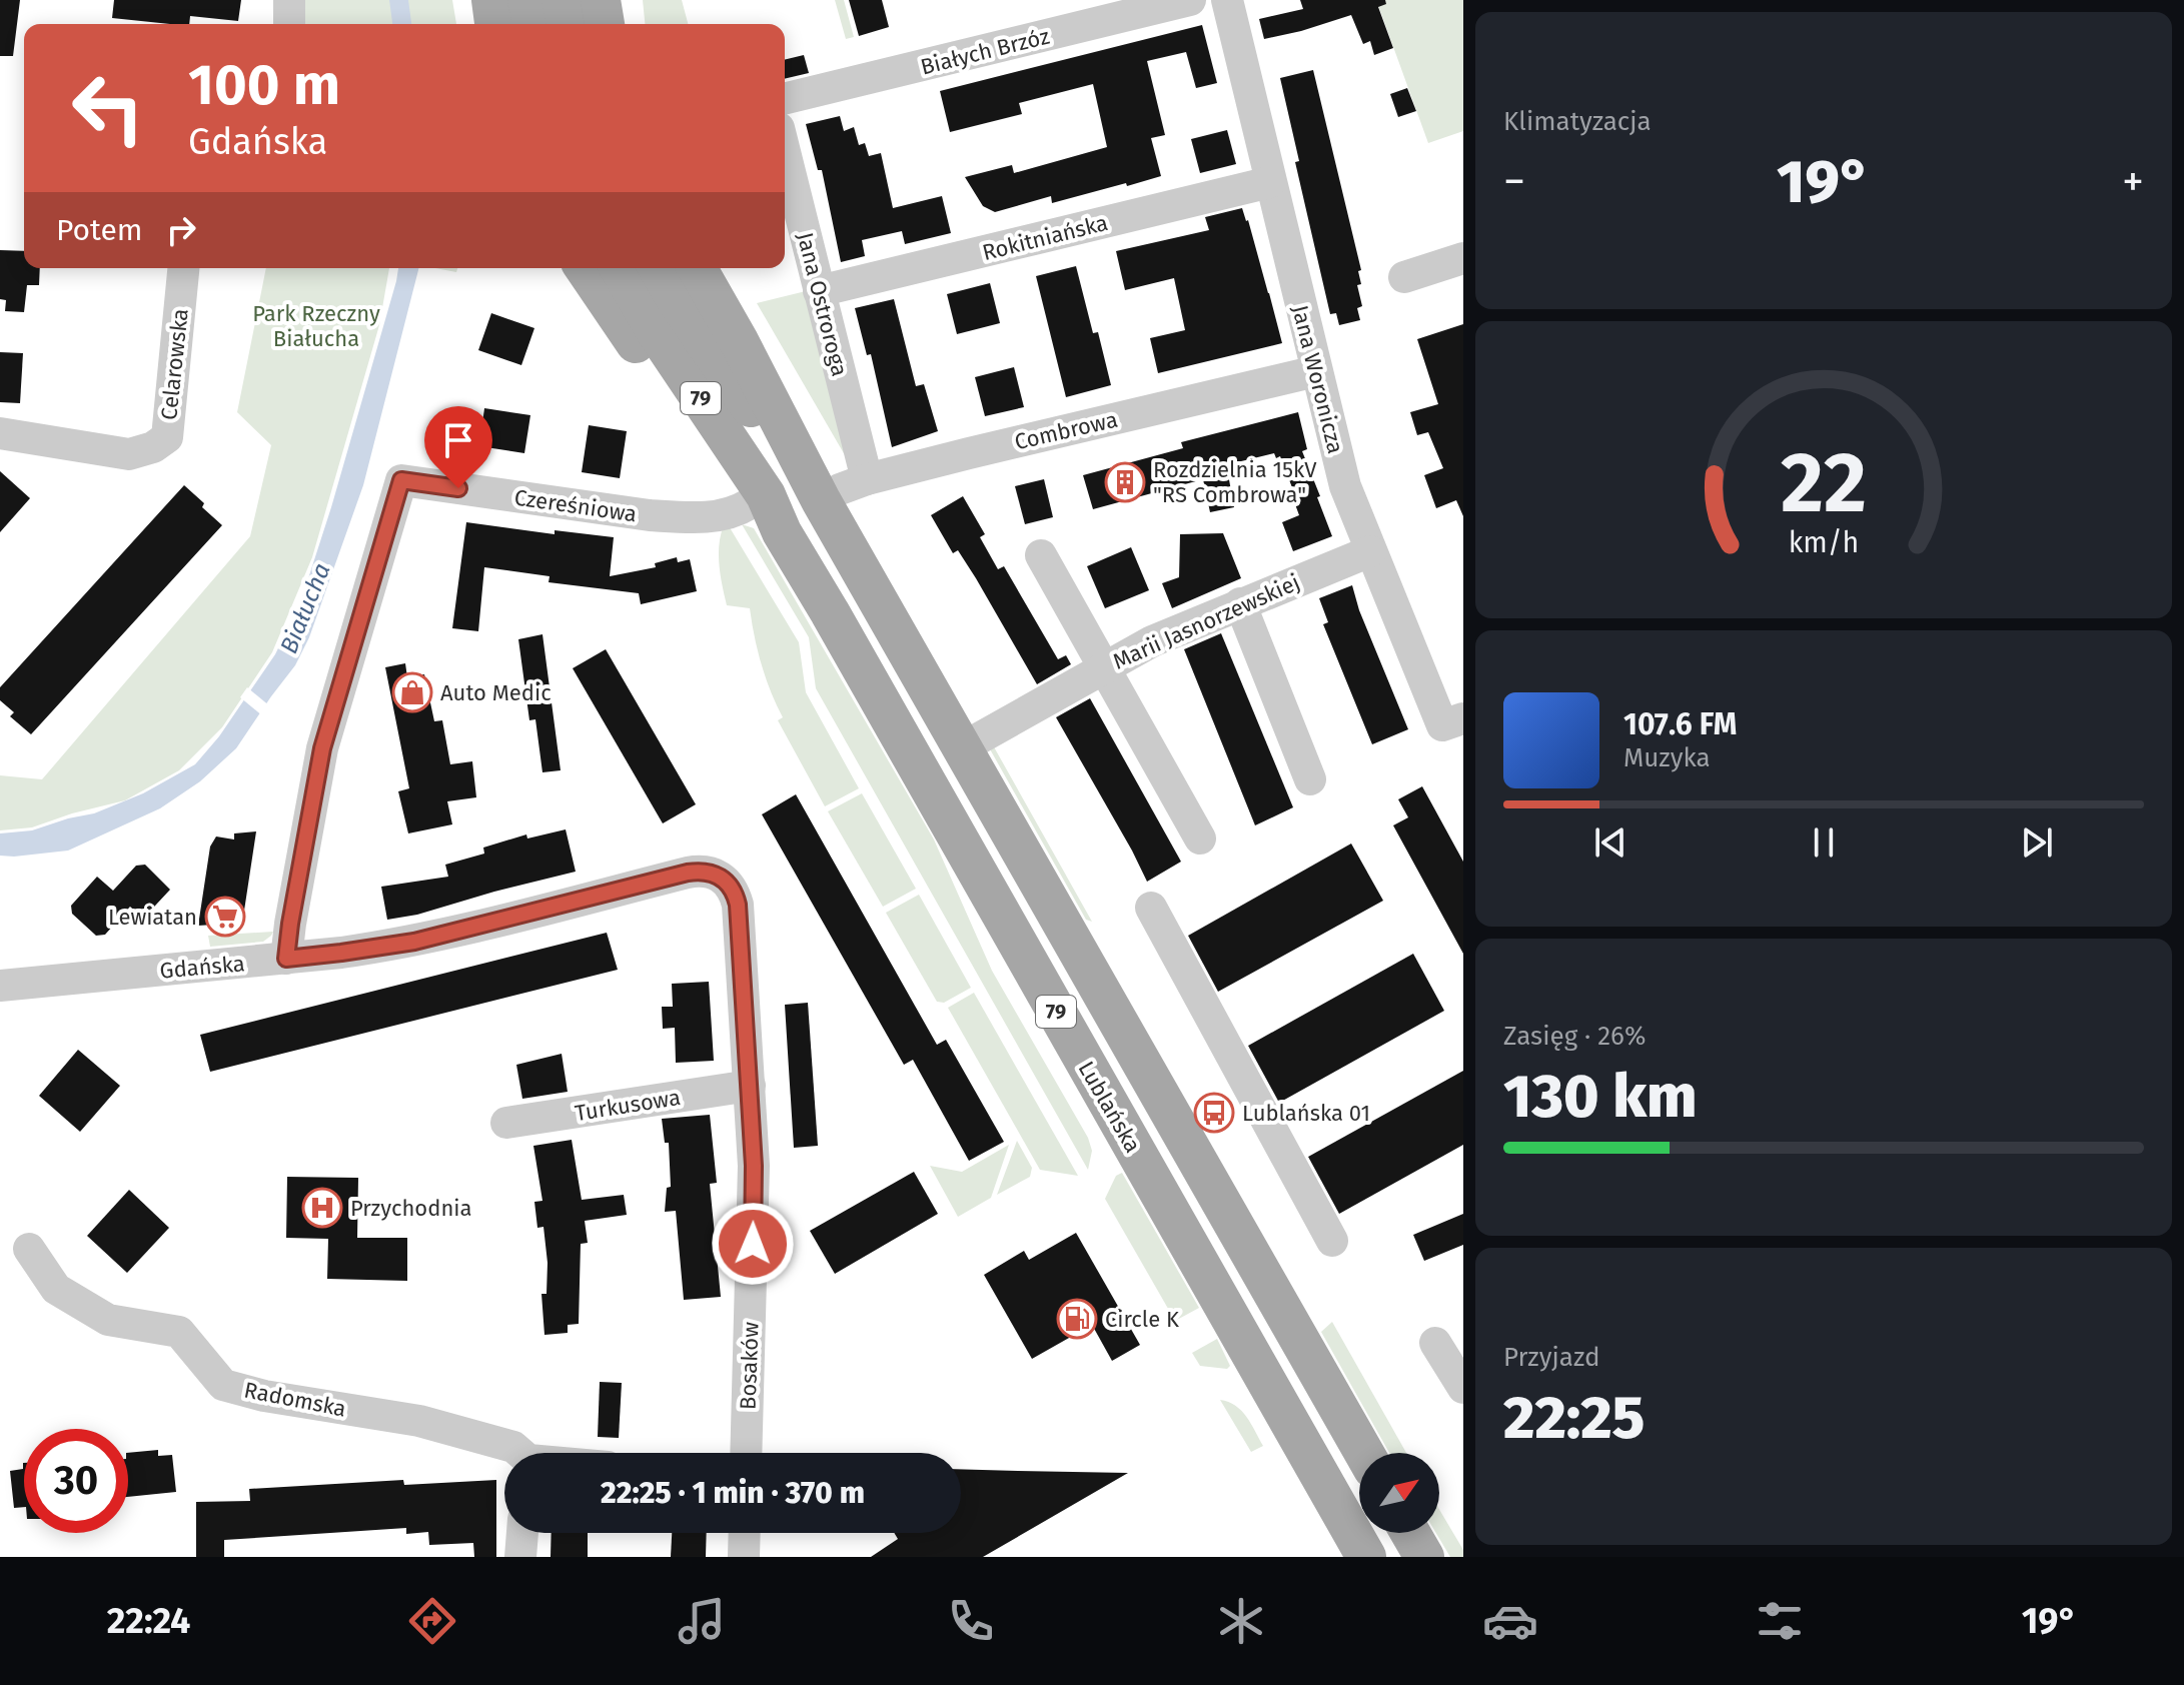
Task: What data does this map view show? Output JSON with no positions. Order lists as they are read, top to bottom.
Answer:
{
  "streets": {
    "main road": ["79", "Lublańska"],
    "street": [
      "Białych Brzóz",
      "Rokitniańska",
      "Jana Ostroroga",
      "Celarowska",
      "Jana Woronicza",
      "Combrowa",
      "Czereśniowa",
      "Marii Jasnorzewskiej",
      "Gdańska",
      "Turkusowa",
      "Bosaków",
      "Radomska"
    ]
  },
  "crossings": [
    ["Rokitniańska", "Jana Ostroroga"],
    ["Rokitniańska", "Jana Woronicza"],
    ["Jana Ostroroga", "Combrowa"],
    ["Jana Woronicza", "Combrowa"],
    ["Jana Woronicza", "Marii Jasnorzewskiej"],
    ["79", "Combrowa"],
    ["79", "Marii Jasnorzewskiej"],
    ["79", "Lublańska"],
    ["Czereśniowa", "Gdańska"],
    ["Gdańska", "Bosaków"],
    ["Turkusowa", "Bosaków"]
  ],
  "water": ["Białucha"],
  "parks": ["Park Rzeczny Białucha"],
  "places": {
    "building": ["Rozdzielnia 15kV \"RS Combrowa\""],
    "shop": ["Auto Medic"],
    "supermarket": ["Lewiatan"],
    "bus stop": ["Lublańska 01"],
    "hospital": ["Przychodnia"],
    "fuel station": ["Circle K"]
  },
  "north": "top right",
  "page": {
    "tile": [
      "Klimatyzacja",
      ["Zasięg · 26%", "130 km"],
      ["Przyjazd", "22:25"]
    ],
    "turn": ["100 m", "Gdańska"],
    "heat": ["−", "19°", "+"],
    "then": "Potem",
    "song": ["107.6 FM", "Muzyka"],
    "limit": "30",
    "trip": "22:25 · 1 min · 370 m",
    "tabs": ["22:24", "19°"],
    "gauge": ["22", "km/h"]
  }
}
